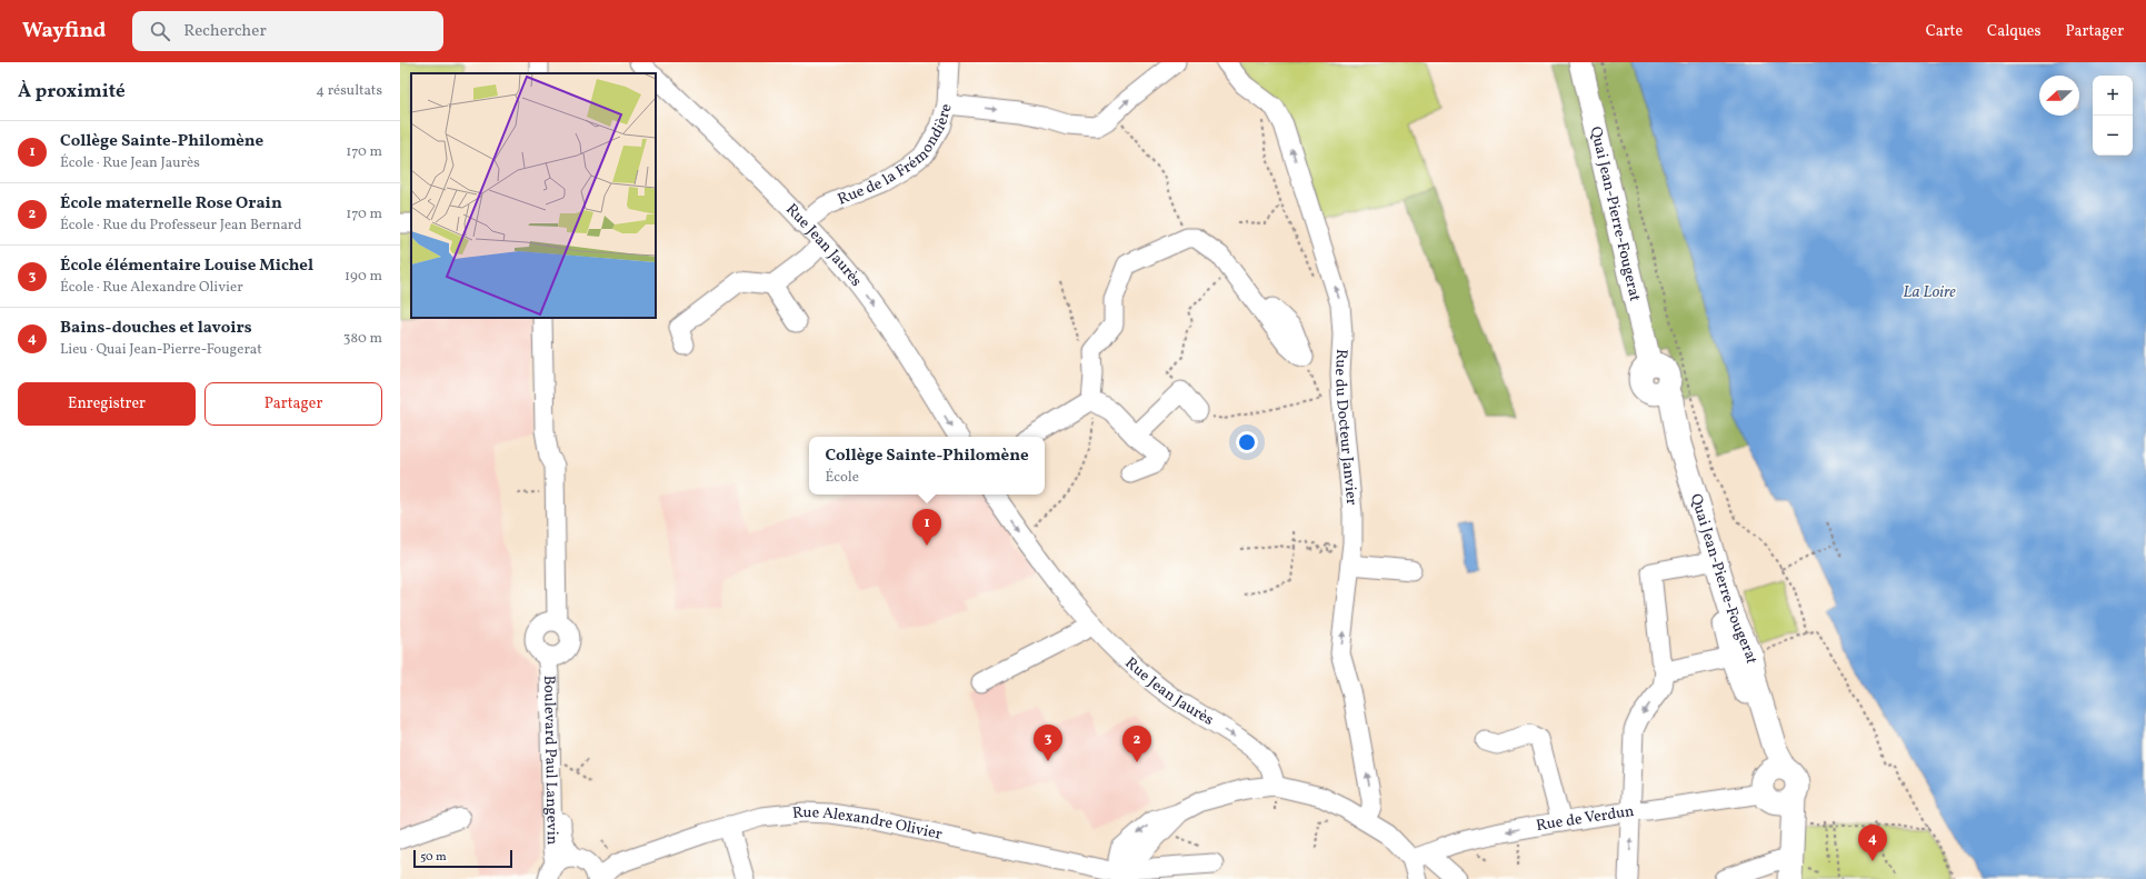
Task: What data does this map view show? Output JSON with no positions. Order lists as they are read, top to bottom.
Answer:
{
  "streets": {
    "main road": ["Quai Jean-Pierre-Fougerat"],
    "street": [
      "Rue de la Frémondière",
      "Rue Jean Jaurès",
      "Rue du Docteur Janvier",
      "Boulevard Paul Langevin",
      "Rue de Verdun",
      "Rue Alexandre Olivier"
    ]
  },
  "crossings": [
    ["Rue de la Frémondière", "Rue Jean Jaurès"],
    ["Quai Jean-Pierre-Fougerat", "Rue de Verdun"],
    ["Boulevard Paul Langevin", "Rue Alexandre Olivier"]
  ],
  "one_way": ["Rue Jean Jaurès", "Rue du Docteur Janvier"],
  "water": ["La Loire"],
  "scale_bar": "50 m",
  "north": "left",
  "page": {
    "header": "Wayfind",
    "search": "Rechercher",
    "nav": ["Carte", "Calques", "Partager"],
    "heading": ["À proximité", "4 résultats"],
    "map_buttons": ["+", "−"],
    "list": [
      {
        "mark": "1",
        "name": "Collège Sainte-Philomène",
        "note": "École · Rue Jean Jaurès",
        "value": "170 m"
      },
      {
        "mark": "2",
        "name": "École maternelle Rose Orain",
        "note": "École · Rue du Professeur Jean Bernard",
        "value": "170 m"
      },
      {
        "mark": "3",
        "name": "École élémentaire Louise Michel",
        "note": "École · Rue Alexandre Olivier",
        "value": "190 m"
      },
      {
        "mark": "4",
        "name": "Bains-douches et lavoirs",
        "note": "Lieu · Quai Jean-Pierre-Fougerat",
        "value": "380 m"
      }
    ],
    "buttons": ["Enregistrer", "Partager"],
    "popup": ["Collège Sainte-Philomène", "École"],
    "pins": [
      "1",
      "3",
      "2",
      "4"
    ],
    "scale": "50 m"
  }
}
